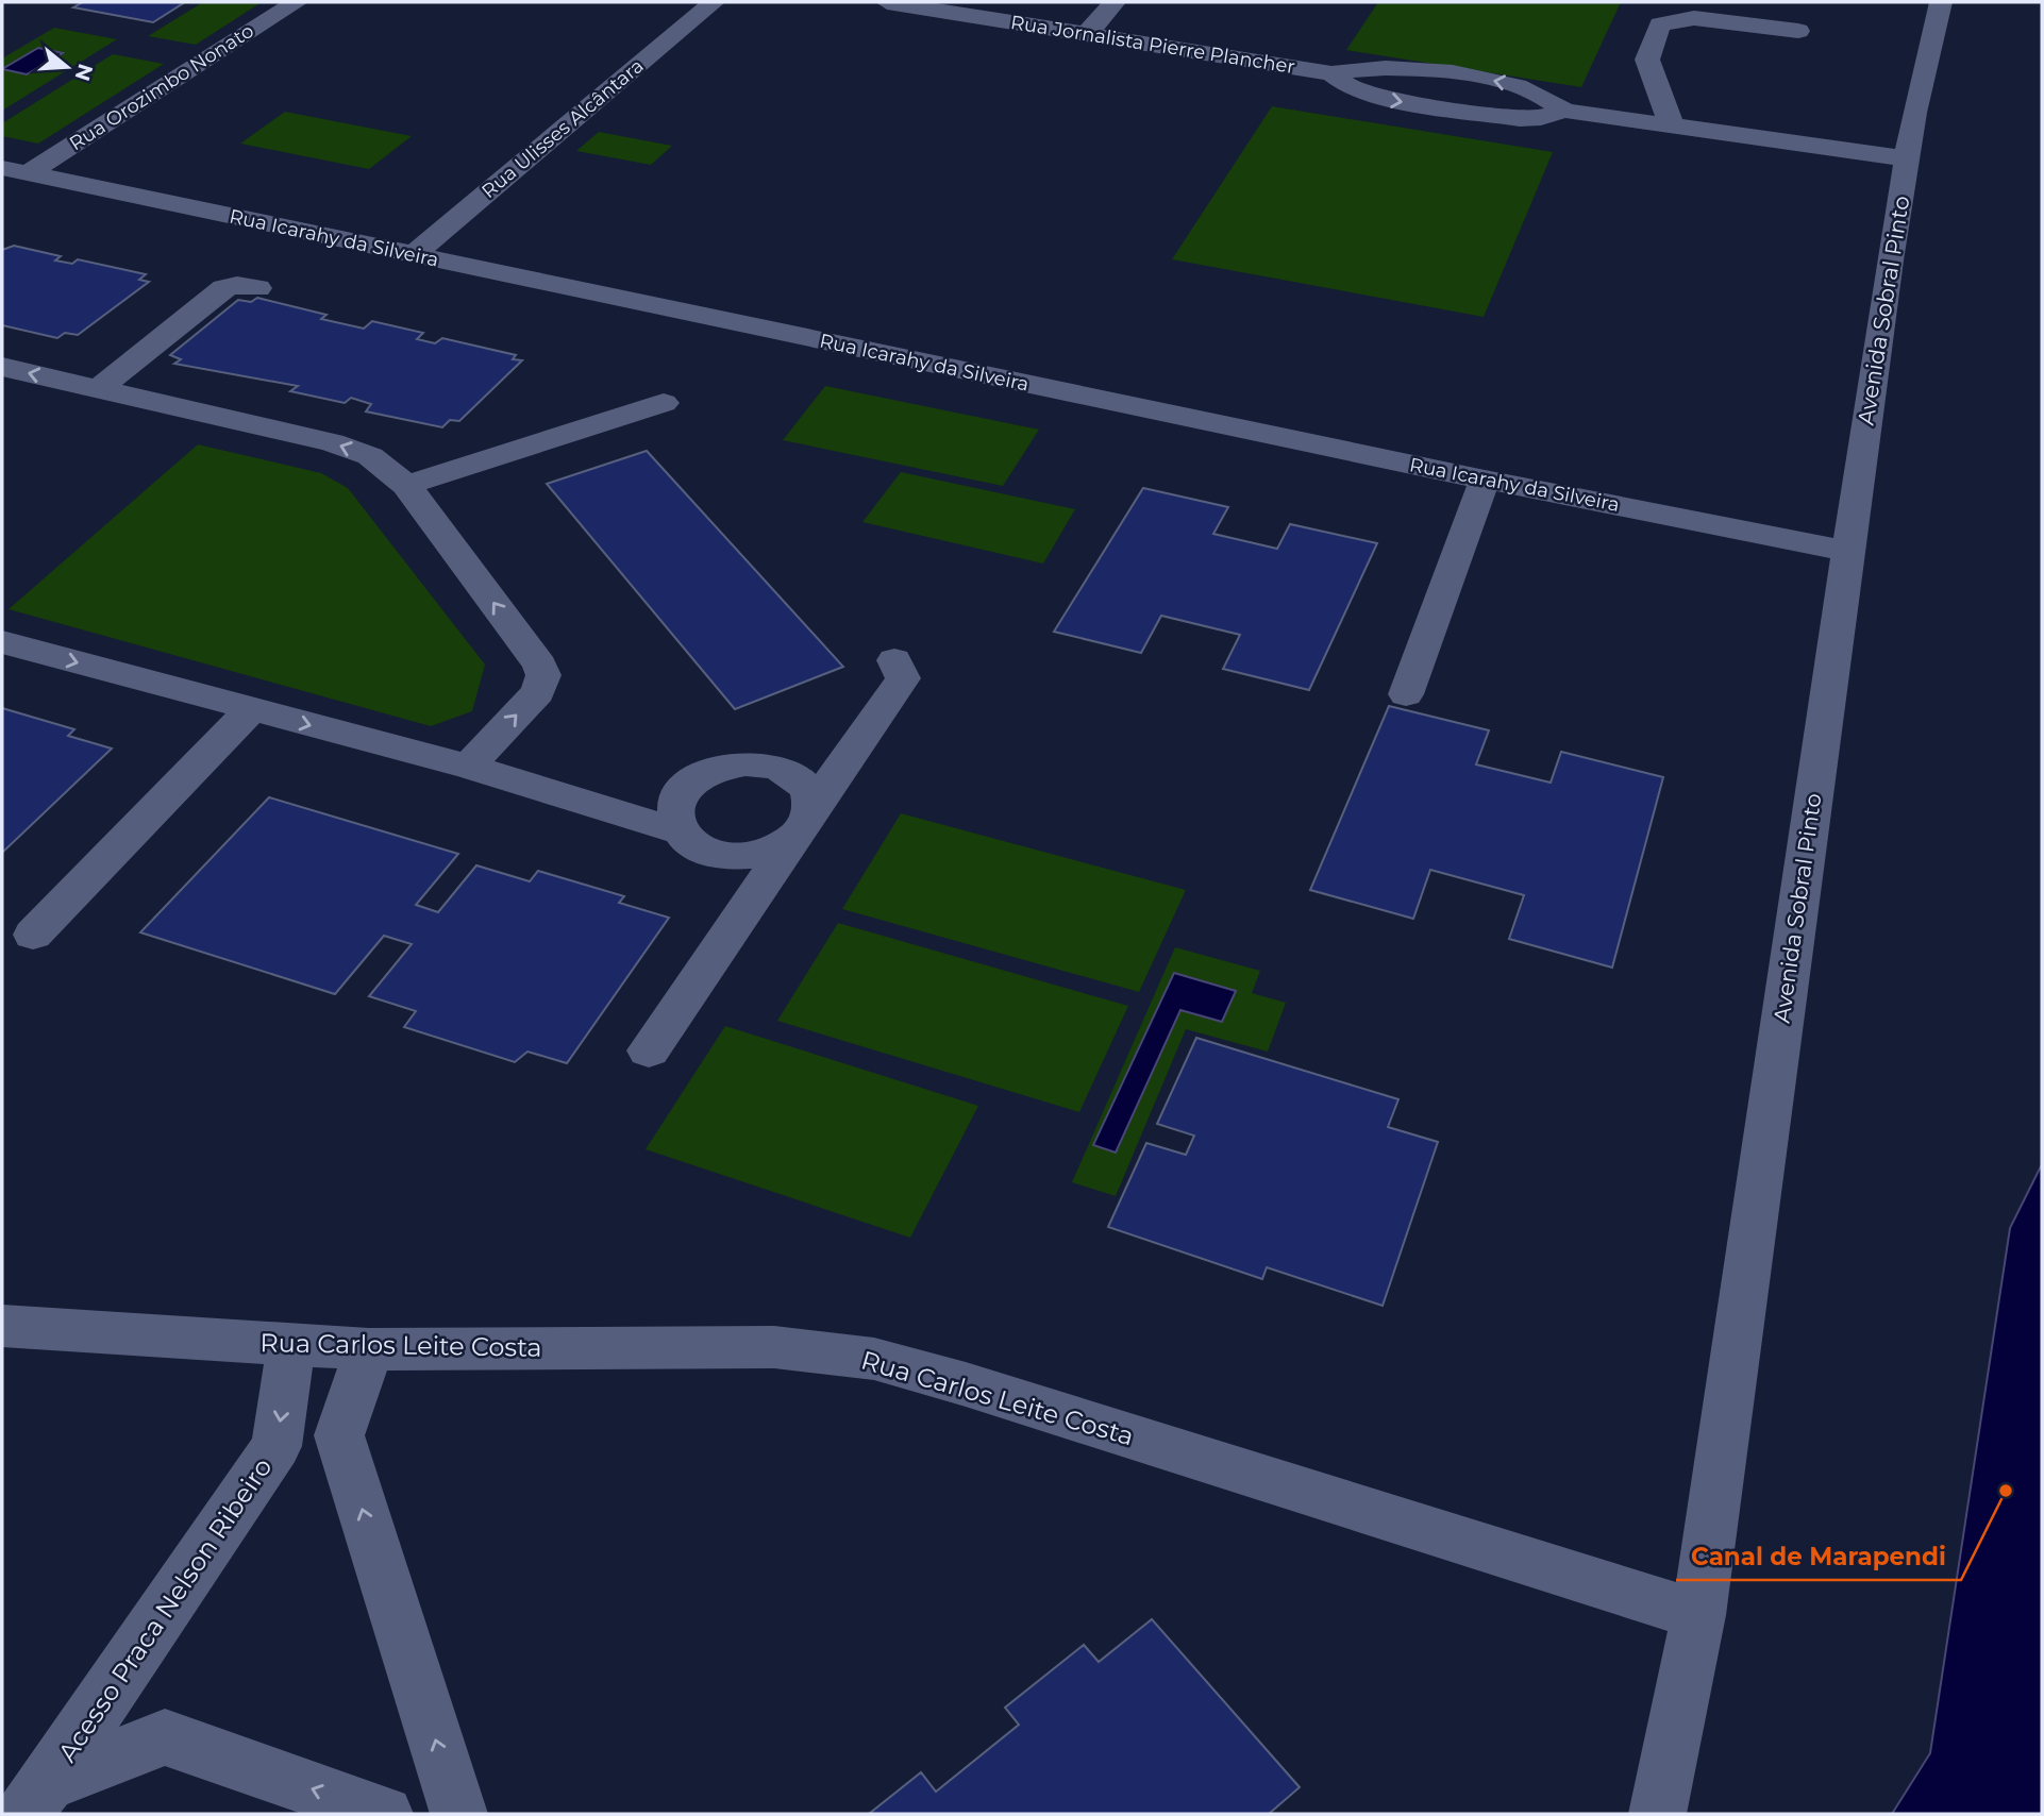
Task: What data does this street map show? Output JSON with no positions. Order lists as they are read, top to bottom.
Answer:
{
  "streets": {
    "street": [
      "Rua Jornalista Pierre Plancher",
      "Rua Orozimbo Nonato",
      "Rua Ulisses Alcântara",
      "Rua Icarahy da Silveira",
      "Avenida Sobral Pinto",
      "Rua Carlos Leite Costa",
      "Acesso Praca Nelson Ribeiro"
    ]
  },
  "crossings": [
    ["Rua Jornalista Pierre Plancher", "Avenida Sobral Pinto"],
    ["Rua Orozimbo Nonato", "Rua Icarahy da Silveira"],
    ["Rua Ulisses Alcântara", "Rua Icarahy da Silveira"],
    ["Rua Icarahy da Silveira", "Avenida Sobral Pinto"],
    ["Avenida Sobral Pinto", "Rua Carlos Leite Costa"],
    ["Rua Carlos Leite Costa", "Acesso Praca Nelson Ribeiro"]
  ],
  "one_way": ["Acesso Praca Nelson Ribeiro"],
  "places": ["Canal de Marapendi"],
  "north": "right"
}
